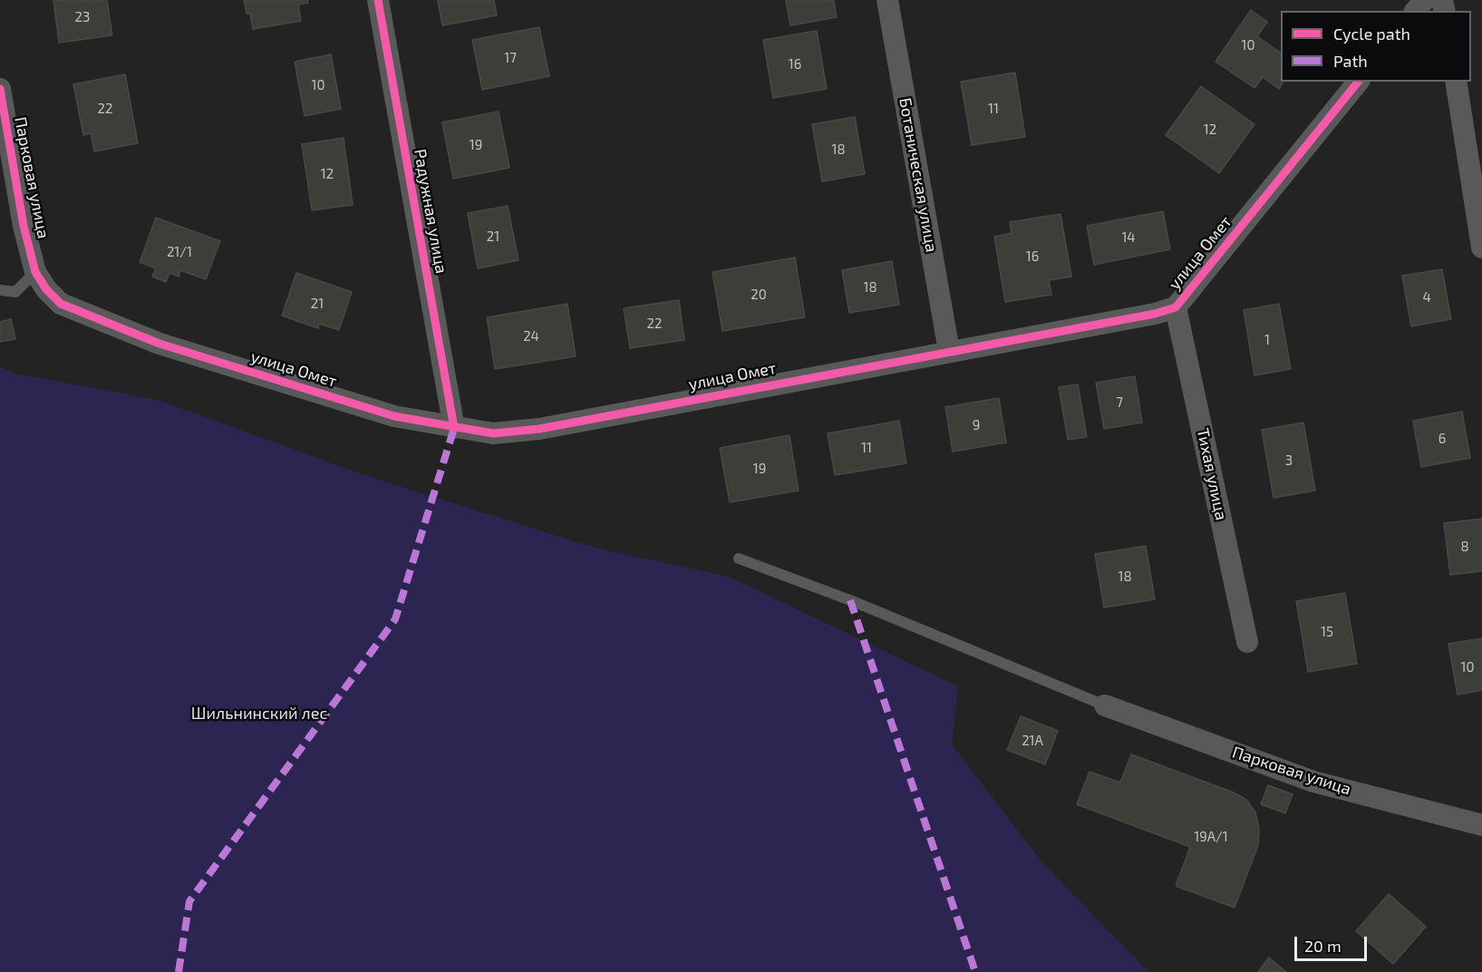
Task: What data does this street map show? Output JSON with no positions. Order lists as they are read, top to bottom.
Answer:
{
  "streets": {
    "street": [
      "Ботаническая улица",
      "Парковая улица",
      "Радужная улица",
      "улица Омет",
      "Тихая улица"
    ]
  },
  "crossings": [
    ["Ботаническая улица", "улица Омет"],
    ["Парковая улица", "улица Омет"],
    ["Радужная улица", "улица Омет"],
    ["улица Омет", "Тихая улица"]
  ],
  "parks": ["Шильнинский лес"],
  "house_numbers": [
    "23",
    "10",
    "17",
    "16",
    "10",
    "22",
    "11",
    "12",
    "19",
    "18",
    "12",
    "21",
    "14",
    "21/1",
    "16",
    "18",
    "20",
    "4",
    "21",
    "22",
    "24",
    "1",
    "7",
    "9",
    "6",
    "11",
    "3",
    "19",
    "8",
    "18",
    "15",
    "10",
    "21А",
    "19А/1"
  ],
  "legend": ["Cycle path", "Path"],
  "scale_bar": "20 m"
}
